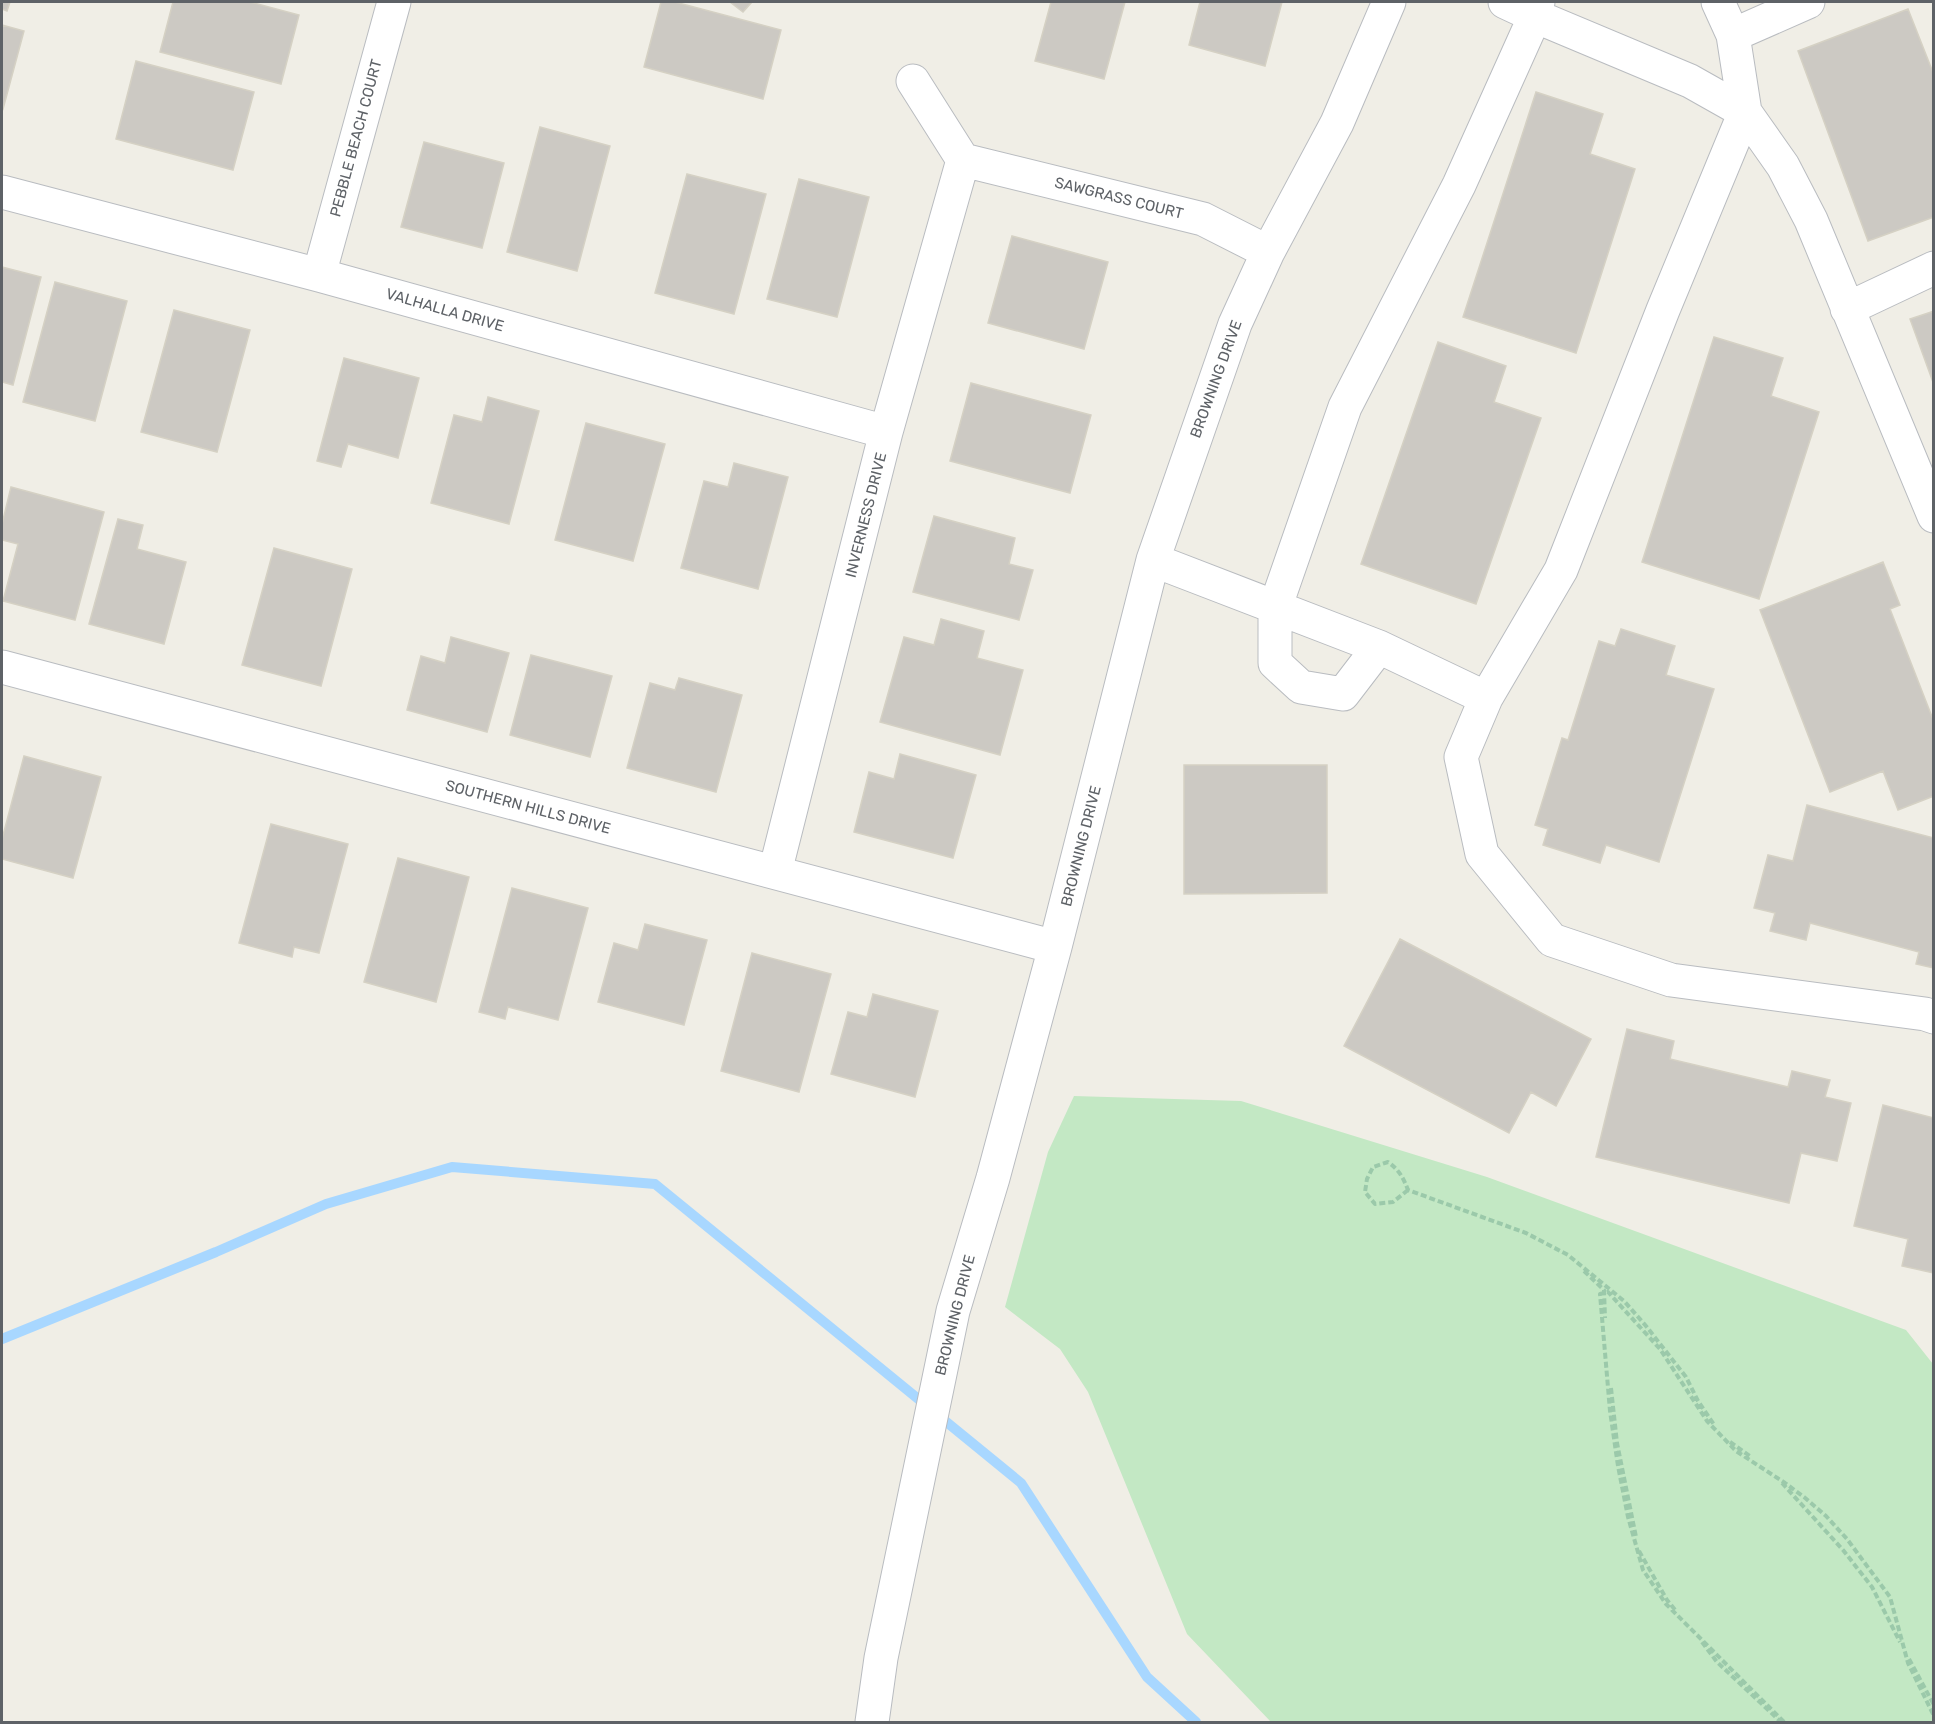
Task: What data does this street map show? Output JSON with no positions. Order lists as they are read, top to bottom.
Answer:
{
  "streets": {
    "street": [
      "PEBBLE BEACH COURT",
      "SAWGRASS COURT",
      "VALHALLA DRIVE",
      "BROWNING DRIVE",
      "INVERNESS DRIVE",
      "SOUTHERN HILLS DRIVE"
    ]
  },
  "crossings": [
    ["PEBBLE BEACH COURT", "VALHALLA DRIVE"],
    ["SAWGRASS COURT", "BROWNING DRIVE"],
    ["SAWGRASS COURT", "INVERNESS DRIVE"],
    ["VALHALLA DRIVE", "INVERNESS DRIVE"],
    ["BROWNING DRIVE", "SOUTHERN HILLS DRIVE"],
    ["INVERNESS DRIVE", "SOUTHERN HILLS DRIVE"]
  ]
}
